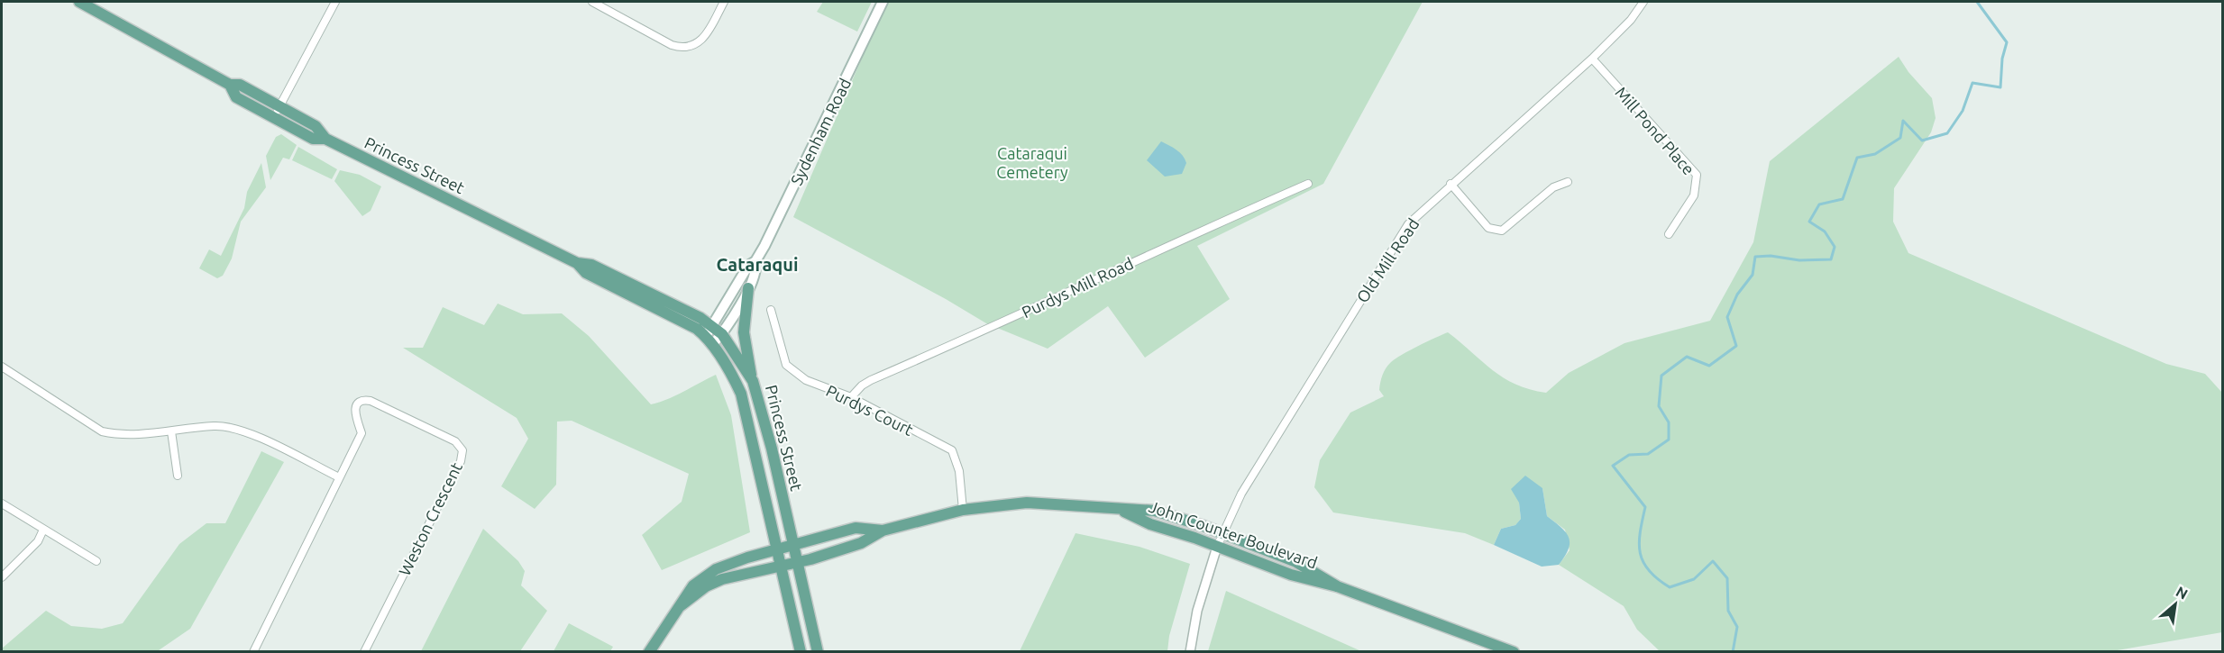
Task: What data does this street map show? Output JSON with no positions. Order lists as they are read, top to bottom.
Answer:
{
  "streets": {
    "main road": ["Sydenham Road", "Princess Street", "John Counter Boulevard"],
    "street": [
      "Mill Pond Place",
      "Old Mill Road",
      "Purdys Mill Road",
      "Purdys Court",
      "Weston Crescent"
    ]
  },
  "crossings": [
    ["Mill Pond Place", "Old Mill Road"],
    ["Sydenham Road", "Princess Street"],
    ["Princess Street", "John Counter Boulevard"],
    ["Old Mill Road", "John Counter Boulevard"],
    ["Purdys Mill Road", "Purdys Court"],
    ["Purdys Court", "John Counter Boulevard"]
  ],
  "districts": ["Cataraqui"],
  "parks": ["Cataraqui Cemetery"],
  "north": "top right"
}
